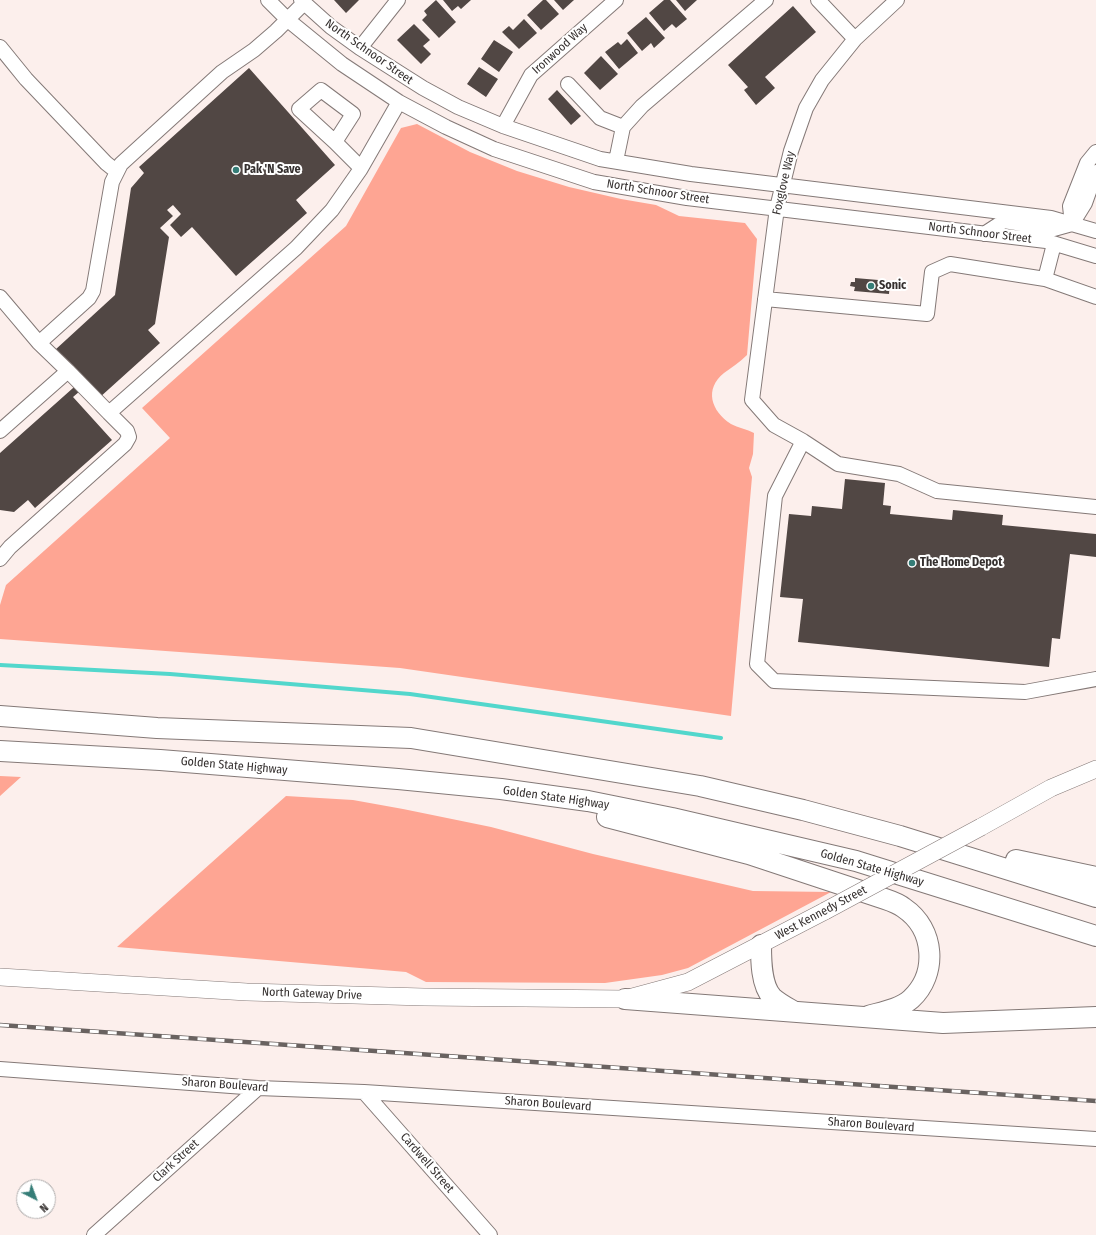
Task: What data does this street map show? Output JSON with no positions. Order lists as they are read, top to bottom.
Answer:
{
  "streets": {
    "highway": ["Golden State Highway"],
    "main road": ["West Kennedy Street", "North Gateway Drive"],
    "street": [
      "Ironwood Way",
      "North Schnoor Street",
      "Foxglove Way",
      "Sharon Boulevard",
      "Clark Street",
      "Cardwell Street"
    ]
  },
  "crossings": [
    ["Ironwood Way", "North Schnoor Street"],
    ["North Schnoor Street", "Foxglove Way"],
    ["West Kennedy Street", "North Gateway Drive"],
    ["Sharon Boulevard", "Clark Street"],
    ["Sharon Boulevard", "Cardwell Street"]
  ],
  "places": ["Pak 'N Save", "Sonic", "The Home Depot"],
  "north": "bottom right"
}
